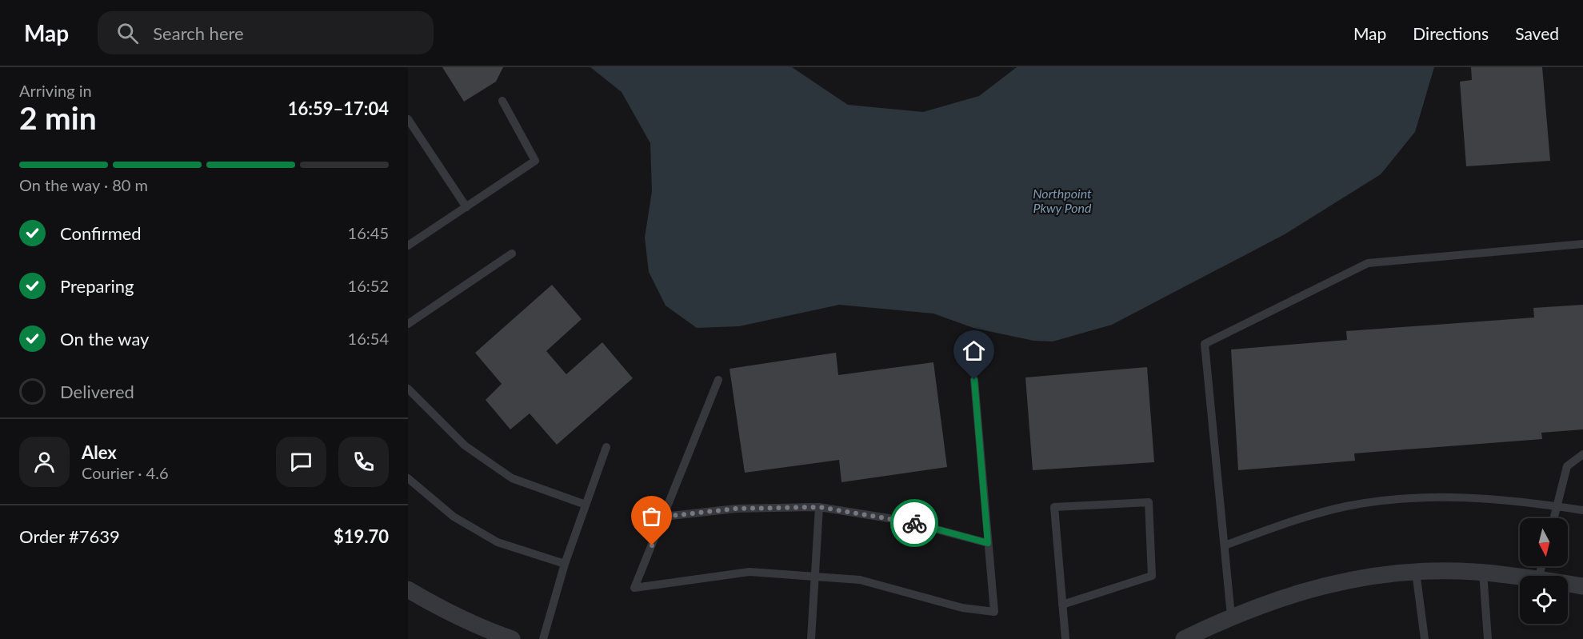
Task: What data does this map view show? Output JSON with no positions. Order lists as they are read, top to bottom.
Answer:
{
  "water": ["Northpoint Pkwy Pond"],
  "north": "bottom",
  "page": {
    "header": "Map",
    "search": "Search here",
    "nav": ["Map", "Directions", "Saved"],
    "heading": ["2 min", "Arriving in", "16:59–17:04"],
    "panel": [
      "Alex",
      "Courier · 4.6",
      "Order #7639",
      "$19.70"
    ],
    "bar": "On the way · 80 m",
    "list": [
      ["Confirmed", "16:45"],
      ["Preparing", "16:52"],
      ["On the way", "16:54"],
      "Delivered"
    ]
  }
}
